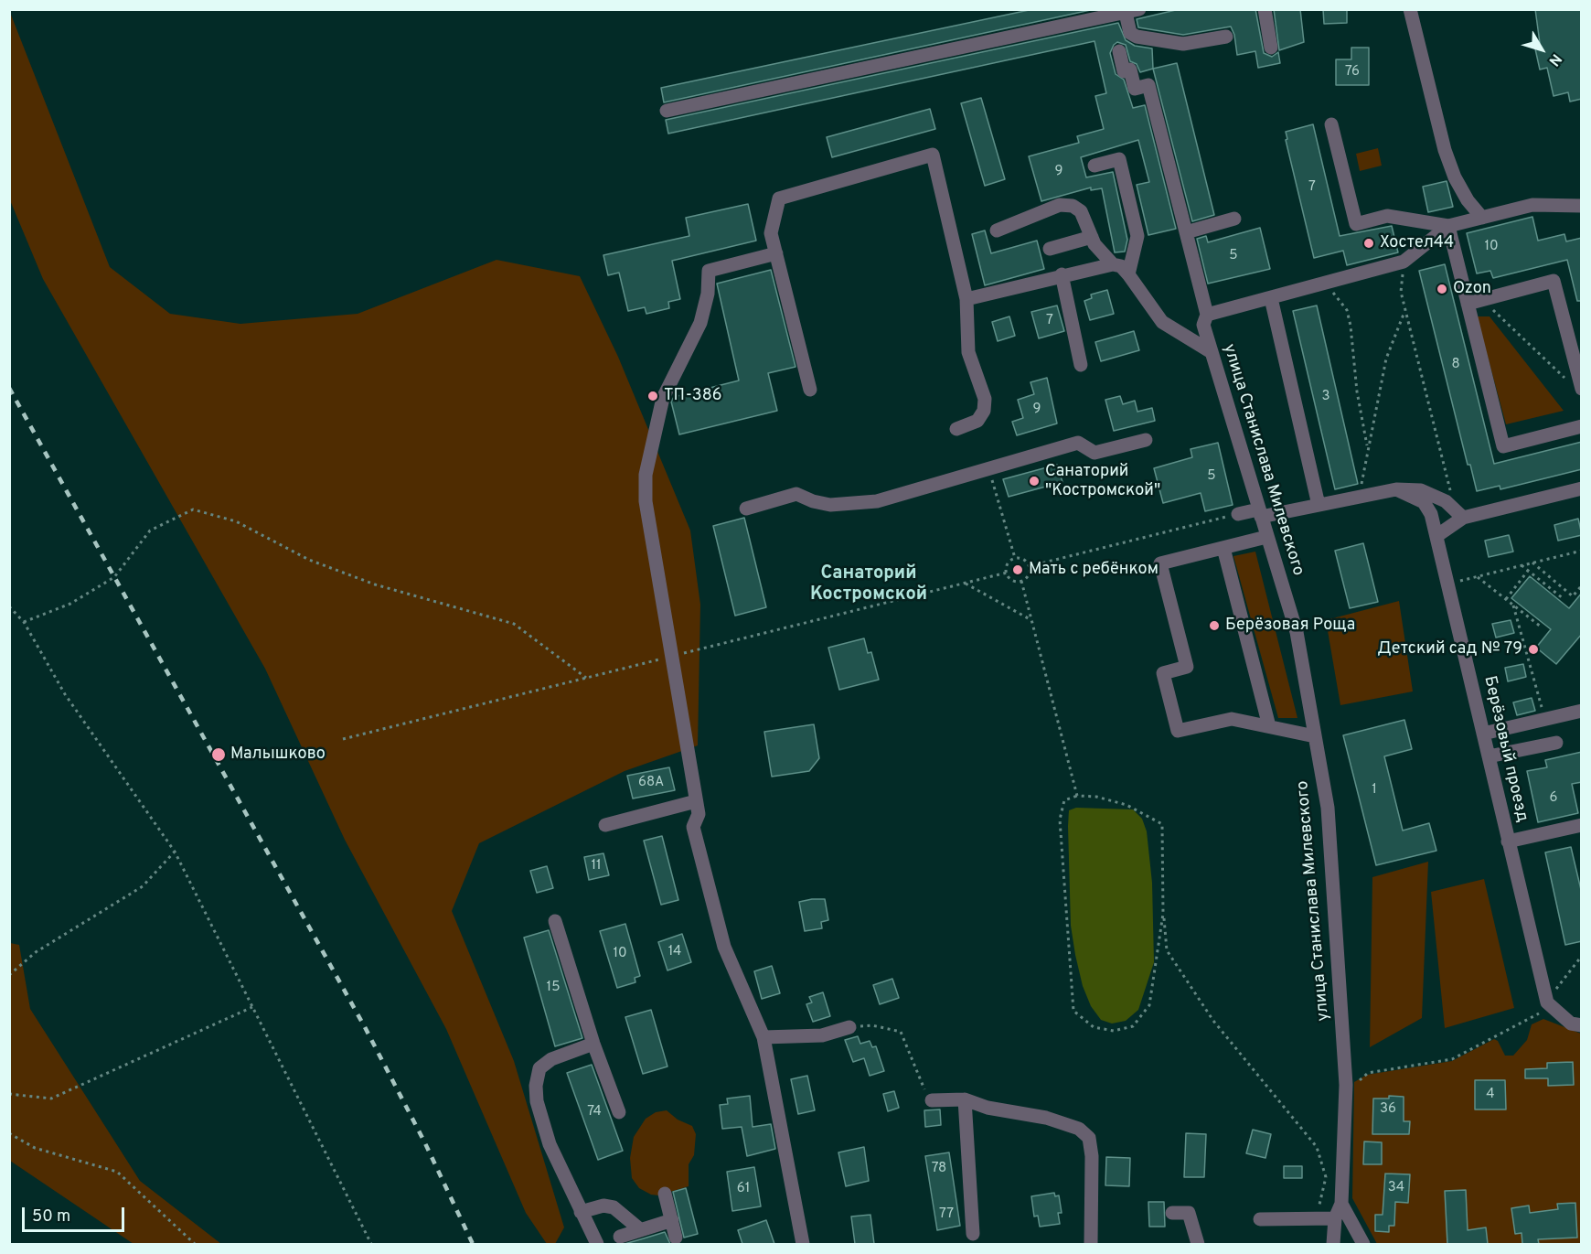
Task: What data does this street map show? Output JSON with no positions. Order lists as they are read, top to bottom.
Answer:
{
  "streets": {
    "street": ["улица Станислава Милевского", "Берёзовый проезд"]
  },
  "districts": ["Санаторий Костромской"],
  "places": [
    "Хостел44",
    "Ozon",
    "ТП-386",
    "Санаторий \"Костромской\"",
    "Мать с ребёнком",
    "Берёзовая Роща",
    "Детский сад № 79",
    "Малышково"
  ],
  "house_numbers": [
    "76",
    "9",
    "7",
    "10",
    "5",
    "7",
    "8",
    "3",
    "9",
    "5",
    "68А",
    "1",
    "6",
    "11",
    "14",
    "10",
    "15",
    "4",
    "36",
    "74",
    "78",
    "34",
    "61",
    "77"
  ],
  "scale_bar": "50 m",
  "north": "bottom right"
}
